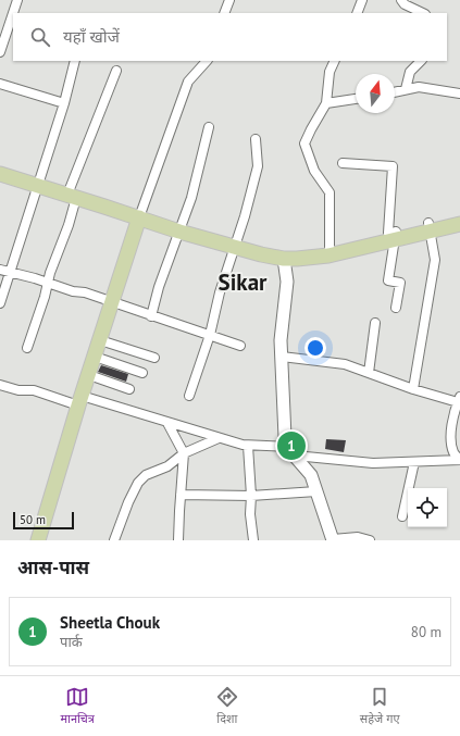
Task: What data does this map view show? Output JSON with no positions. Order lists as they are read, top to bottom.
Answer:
{
  "districts": ["Sikar"],
  "scale_bar": "50 m",
  "north": "top",
  "page": {
    "search": "यहाँ खोजें",
    "pins": "1",
    "scale": "50 m",
    "heading": "आस-पास",
    "list": [
      {
        "mark": "1",
        "name": "Sheetla Chouk",
        "note": "पार्क",
        "value": "80 m"
      }
    ],
    "nav": ["मानचित्र", "दिशा", "सहेजे गए"]
  }
}
